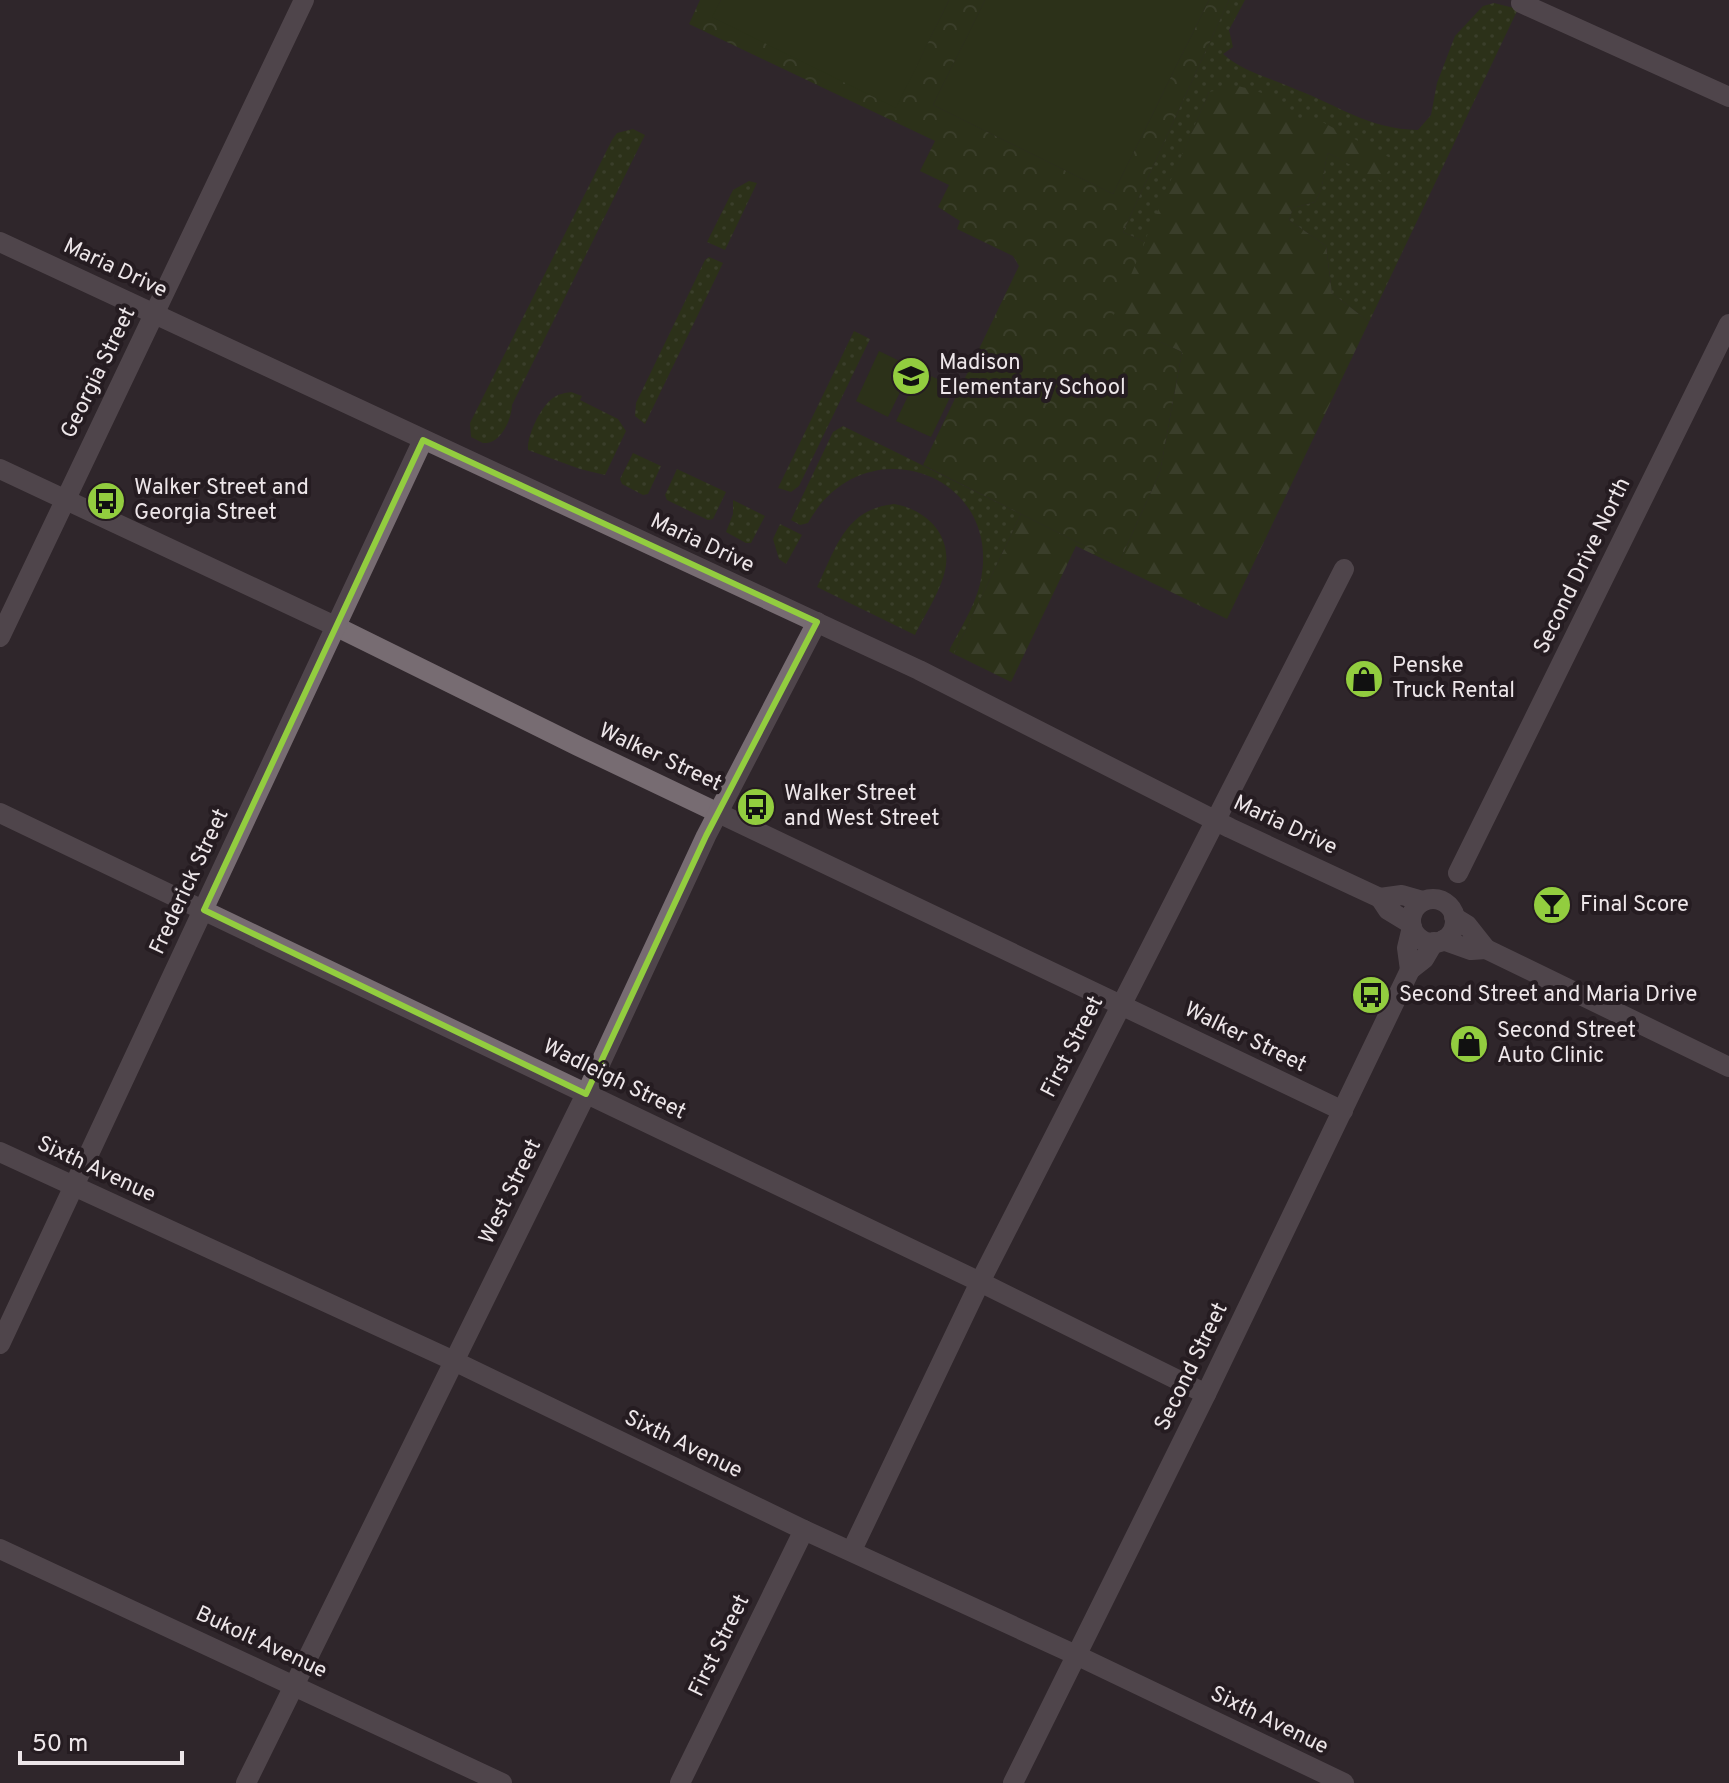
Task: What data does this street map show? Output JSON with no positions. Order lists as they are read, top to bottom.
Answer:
{
  "streets": {
    "street": [
      "Maria Drive",
      "Georgia Street",
      "Second Drive North",
      "Walker Street",
      "Frederick Street",
      "First Street",
      "Wadleigh Street",
      "Sixth Avenue",
      "West Street",
      "Second Street",
      "Bukolt Avenue"
    ]
  },
  "crossings": [
    ["Maria Drive", "Georgia Street"],
    ["Maria Drive", "Frederick Street"],
    ["Maria Drive", "First Street"],
    ["Maria Drive", "West Street"],
    ["Georgia Street", "Walker Street"],
    ["Walker Street", "Frederick Street"],
    ["Walker Street", "First Street"],
    ["Walker Street", "West Street"],
    ["Walker Street", "Second Street"],
    ["Frederick Street", "Wadleigh Street"],
    ["Frederick Street", "Sixth Avenue"],
    ["First Street", "Wadleigh Street"],
    ["First Street", "Sixth Avenue"],
    ["Wadleigh Street", "West Street"],
    ["Wadleigh Street", "Second Street"],
    ["Sixth Avenue", "West Street"],
    ["Sixth Avenue", "Second Street"],
    ["West Street", "Bukolt Avenue"]
  ],
  "places": {
    "school or university": ["Madison Elementary School"],
    "bus stop": ["Walker Street and Georgia Street", "Walker Street and West Street", "Second Street and Maria Drive"],
    "shop": ["Penske Truck Rental", "Second Street Auto Clinic"],
    "bar": ["Final Score"]
  },
  "scale_bar": "50 m"
}
